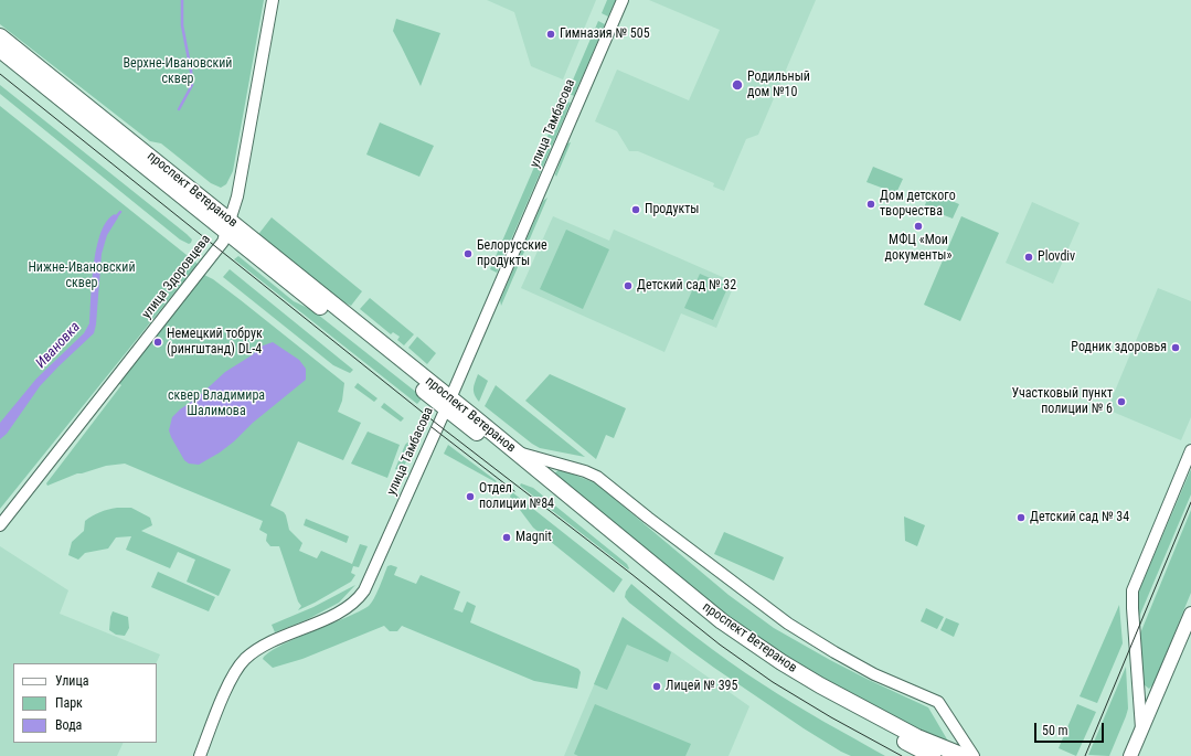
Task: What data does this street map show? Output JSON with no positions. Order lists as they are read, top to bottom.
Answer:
{
  "streets": {
    "main road": ["проспект Ветеранов"],
    "street": ["улица Тамбасова", "улица Здоровцева"]
  },
  "crossings": [
    ["улица Тамбасова", "проспект Ветеранов"],
    ["проспект Ветеранов", "улица Здоровцева"]
  ],
  "water": ["Ивановка"],
  "parks": ["Верхне-Ивановский сквер", "Нижне-Ивановский сквер", "сквер Владимира Шалимова"],
  "places": [
    "Гимназия № 505",
    "Родильный дом №10",
    "Дом детского творчества",
    "Продукты",
    "МФЦ «Мои документы»",
    "Белорусские продукты",
    "Plovdiv",
    "Детский сад № 32",
    "Немецкий тобрук (рингштанд) DL-4",
    "Родник здоровья",
    "Участковый пункт полиции № 6",
    "Отдел полиции №84",
    "Детский сад № 34",
    "Magnit",
    "Лицей № 395"
  ],
  "legend": ["Улица", "Парк", "Вода"],
  "scale_bar": "50 m"
}
